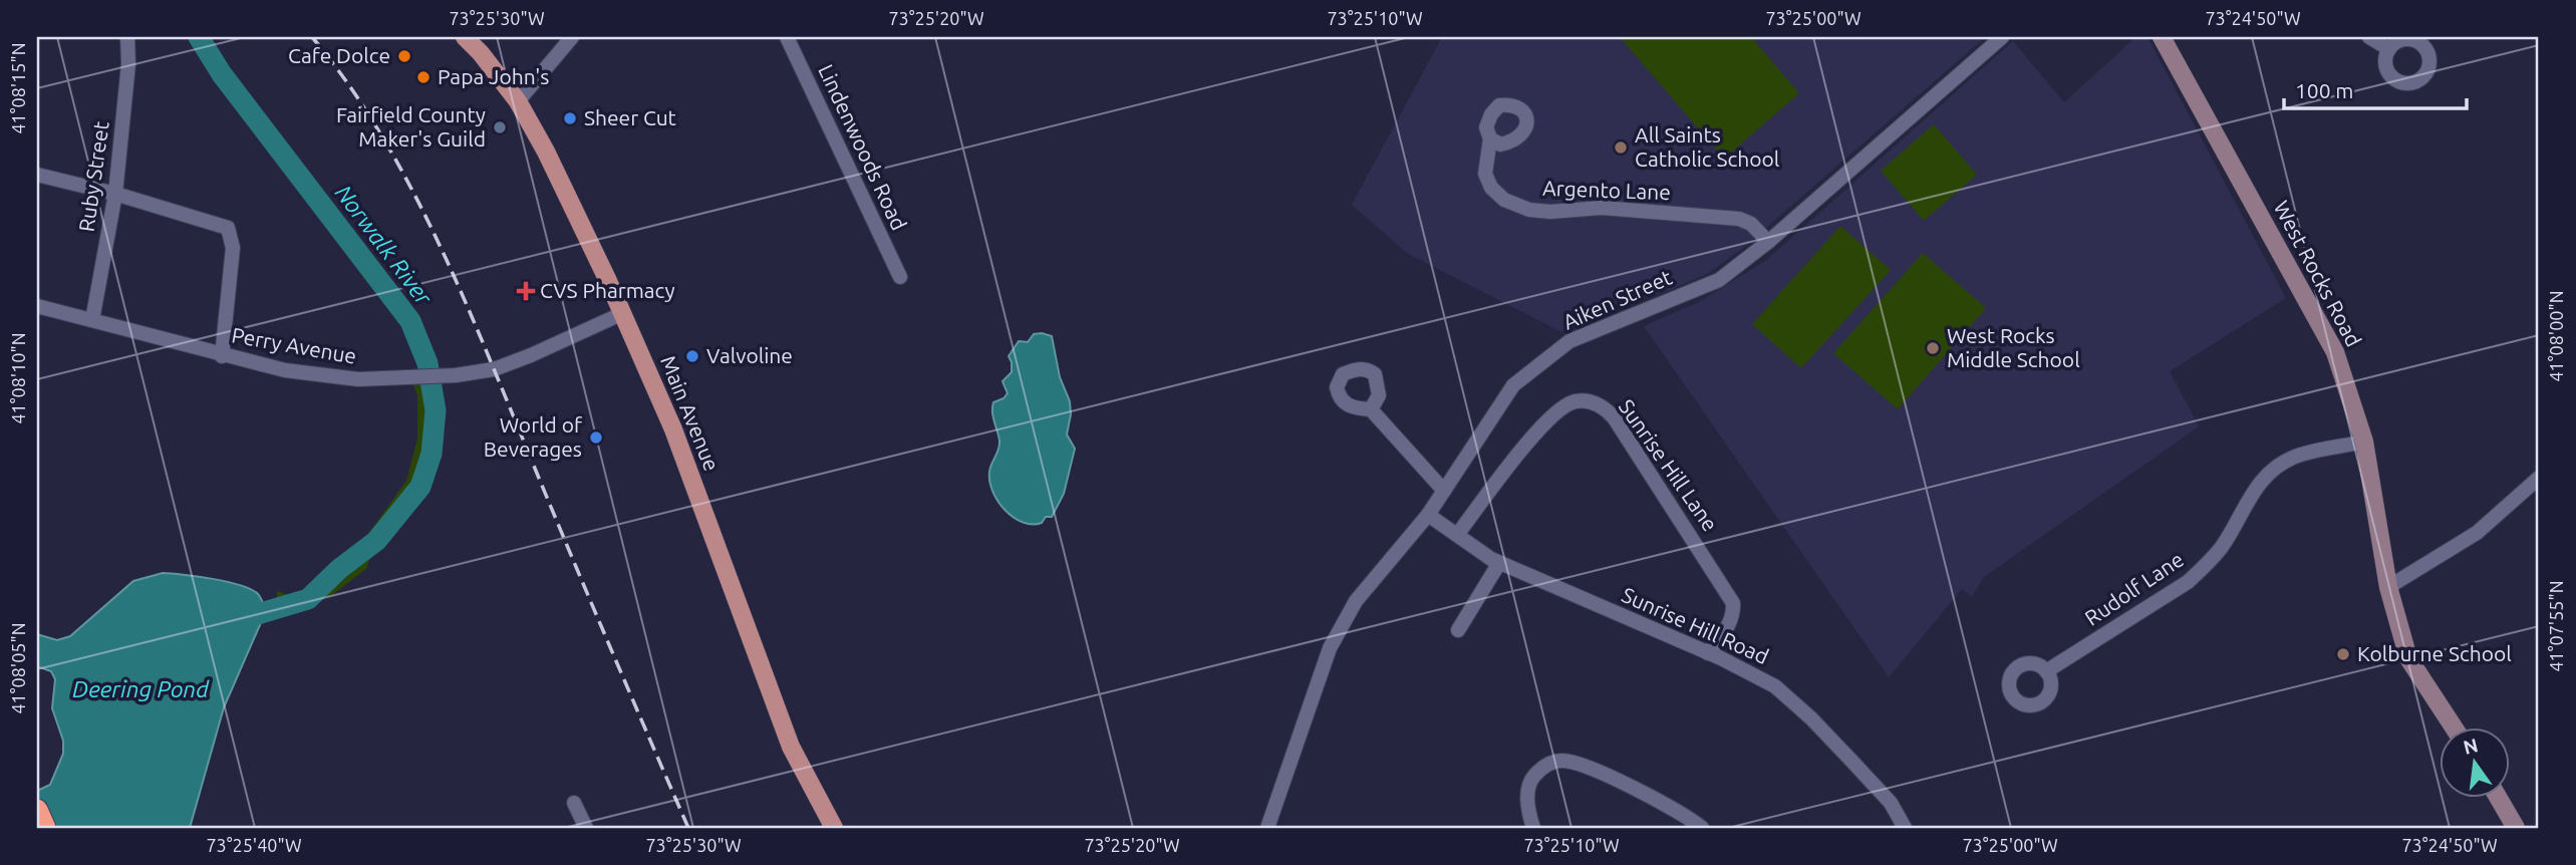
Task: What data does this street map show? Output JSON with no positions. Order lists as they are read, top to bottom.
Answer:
{
  "streets": {
    "main road": ["West Rocks Road", "Main Avenue"],
    "street": [
      "Lindenwoods Road",
      "Ruby Street",
      "Argento Lane",
      "Aiken Street",
      "Perry Avenue",
      "Sunrise Hill Lane",
      "Rudolf Lane",
      "Sunrise Hill Road"
    ]
  },
  "crossings": [
    ["Ruby Street", "Perry Avenue"],
    ["Argento Lane", "Aiken Street"],
    ["West Rocks Road", "Rudolf Lane"],
    ["Aiken Street", "Sunrise Hill Road"],
    ["Perry Avenue", "Main Avenue"],
    ["Sunrise Hill Lane", "Sunrise Hill Road"]
  ],
  "water": ["Norwalk River", "Deering Pond"],
  "places": {
    "other": [
      "Cafe Dolce",
      "Papa John's",
      "Sheer Cut",
      "Fairfield County Maker's Guild",
      "All Saints Catholic School",
      "West Rocks Middle School",
      "Valvoline",
      "World of Beverages",
      "Kolburne School"
    ],
    "health": ["CVS Pharmacy"]
  },
  "scale_bar": "100 m",
  "north": "top",
  "coordinates": [
    "73°25'30\"W",
    "73°25'20\"W",
    "73°25'10\"W",
    "73°25'00\"W",
    "73°24'50\"W",
    "41°08'15\"N",
    "41°08'00\"N",
    "41°08'10\"N",
    "41°07'55\"N",
    "41°08'05\"N",
    "73°25'40\"W"
  ]
}
